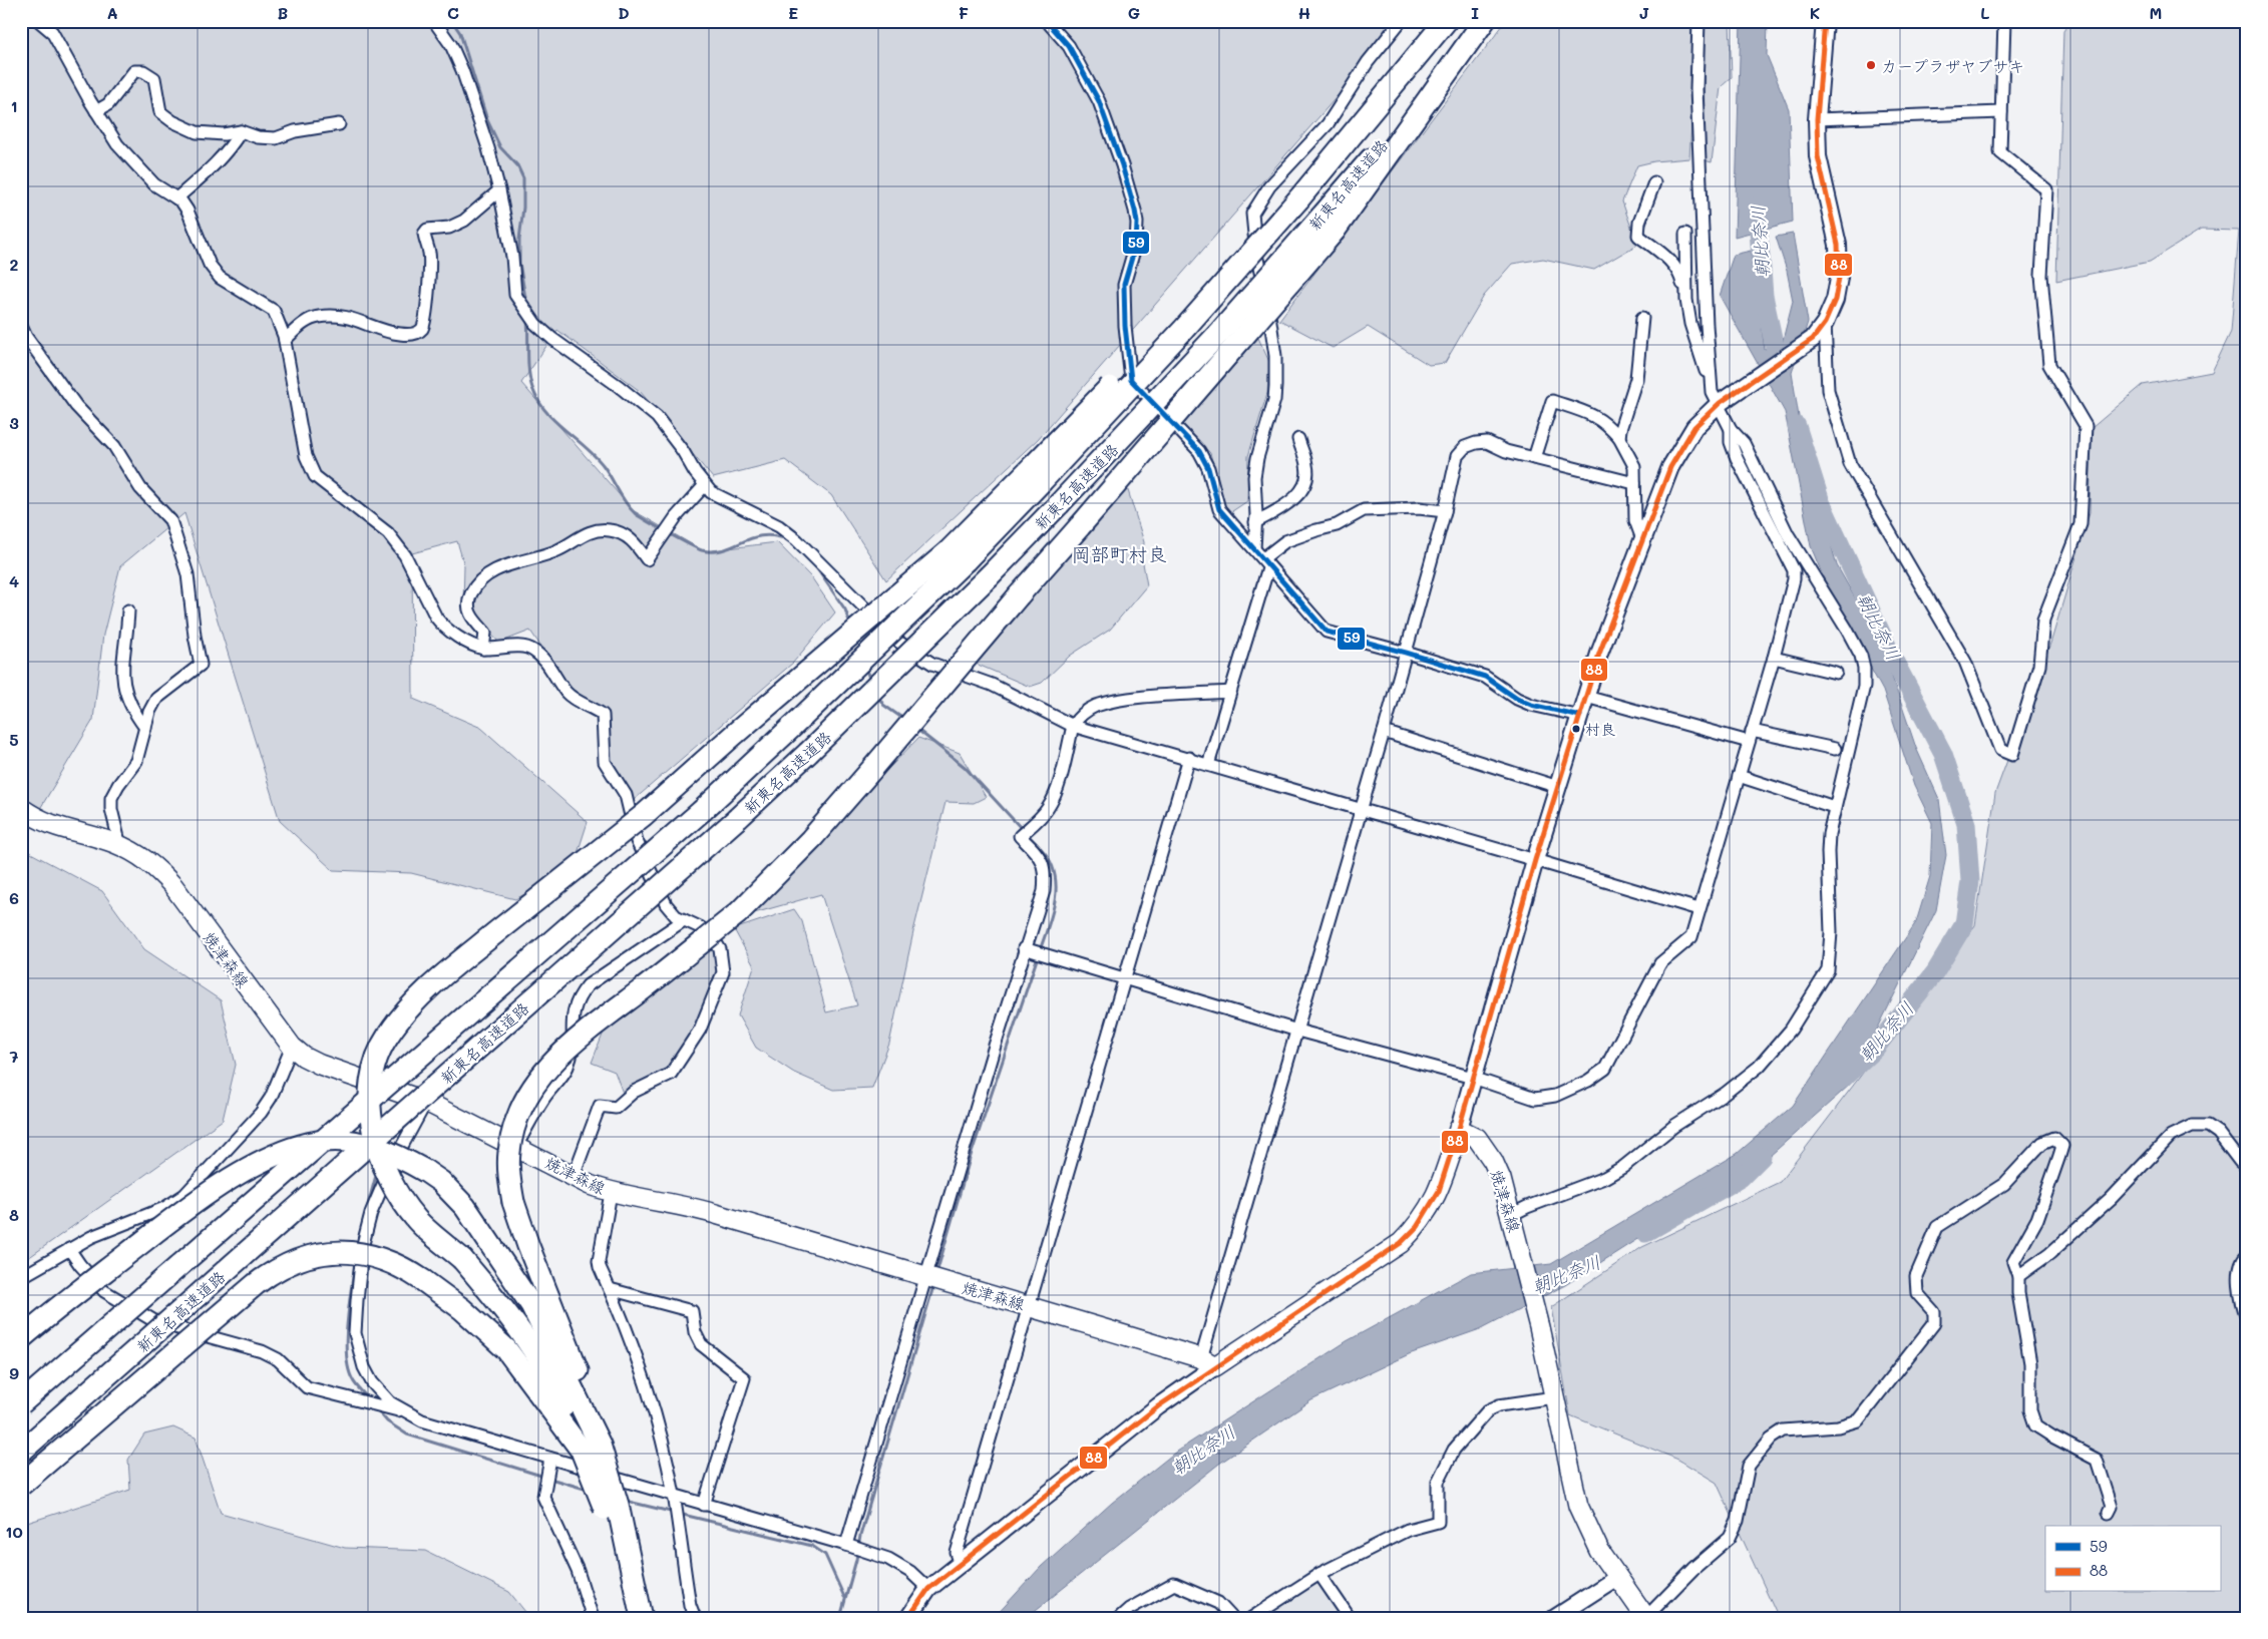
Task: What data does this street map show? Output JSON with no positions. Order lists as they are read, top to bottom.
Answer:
{
  "streets": {
    "highway": ["新東名高速道路"],
    "main road": ["焼津森線"]
  },
  "districts": ["岡部町村良"],
  "water": ["朝比奈川"],
  "places": ["カープラザヤブサキ", "村良"],
  "lines": ["transit line 59", "transit line 88"],
  "legend": ["59", "88"],
  "grid": {
    "columns": [
      "A",
      "B",
      "C",
      "D",
      "E",
      "F",
      "G",
      "H",
      "I",
      "J",
      "K",
      "L",
      "M"
    ],
    "rows": [
      "1",
      "2",
      "3",
      "4",
      "5",
      "6",
      "7",
      "8",
      "9",
      "10"
    ]
  }
}
